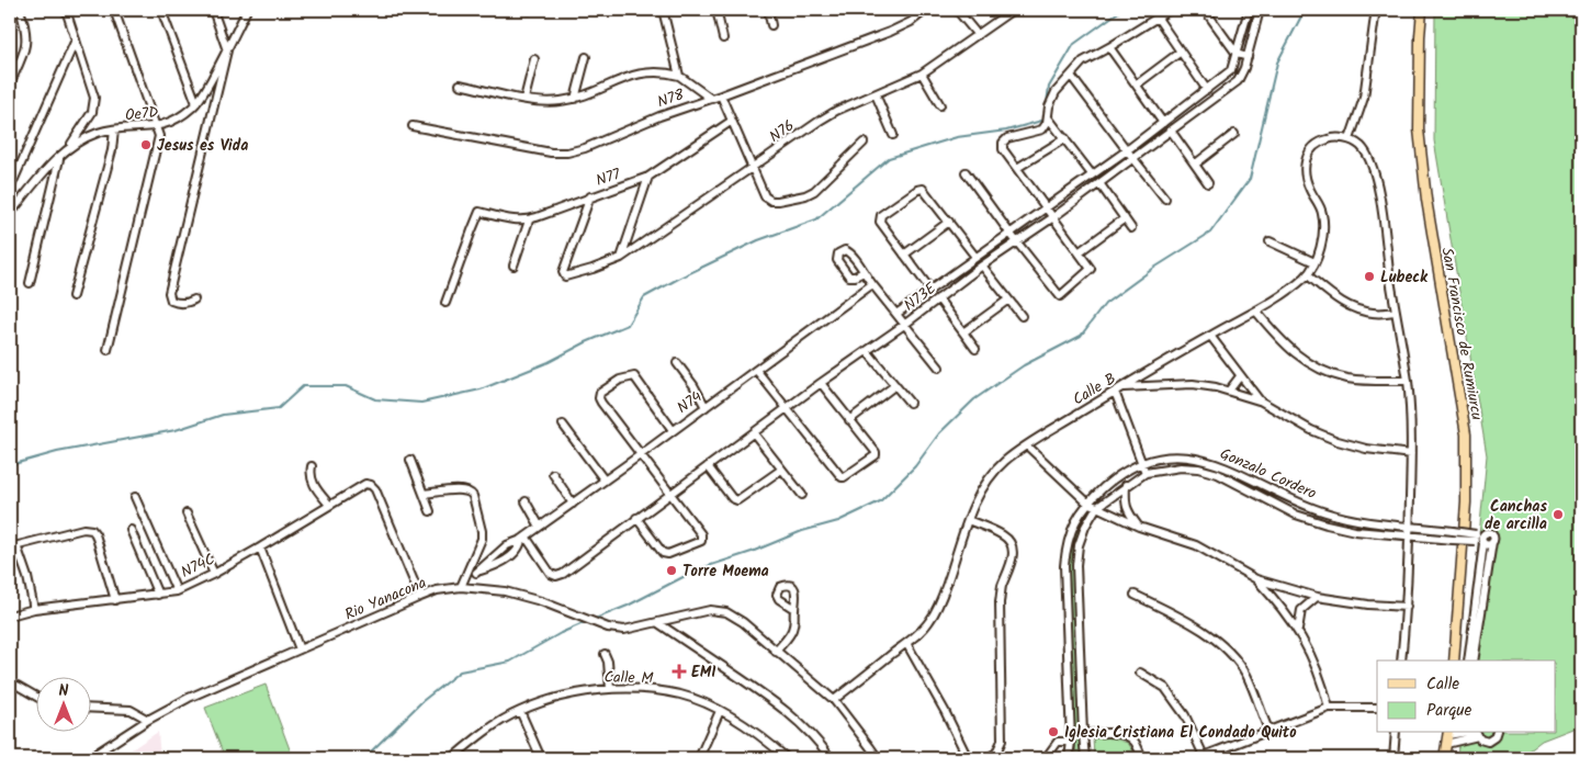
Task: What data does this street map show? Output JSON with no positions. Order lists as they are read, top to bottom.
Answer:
{
  "streets": {
    "main road": ["San Francisco de Rumiurcu"],
    "street": [
      "N78",
      "Oe7D",
      "N76",
      "N77",
      "N73E",
      "Calle B",
      "N74",
      "Gonzalo Cordero",
      "N74C",
      "Rio Yanacona",
      "Calle M"
    ]
  },
  "crossings": [
    ["N76", "N77"],
    ["N73E", "N74"],
    ["Calle B", "Rio Yanacona"],
    ["N74C", "Rio Yanacona"]
  ],
  "places": {
    "other": [
      "Jesus es Vida",
      "Lubeck",
      "Canchas de arcilla",
      "Torre Moema",
      "Iglesia Cristiana El Condado Quito"
    ],
    "health": ["EMI"]
  },
  "legend": ["Calle", "Parque"],
  "north": "top"
}
